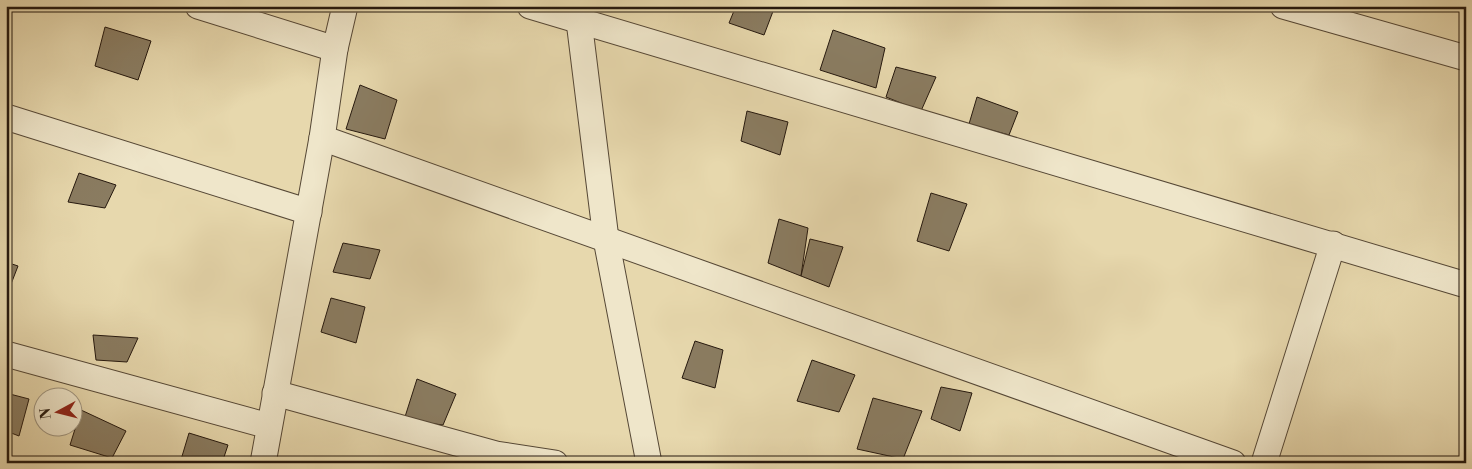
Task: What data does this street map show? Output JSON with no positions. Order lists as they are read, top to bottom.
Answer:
{
  "north": "left"
}
